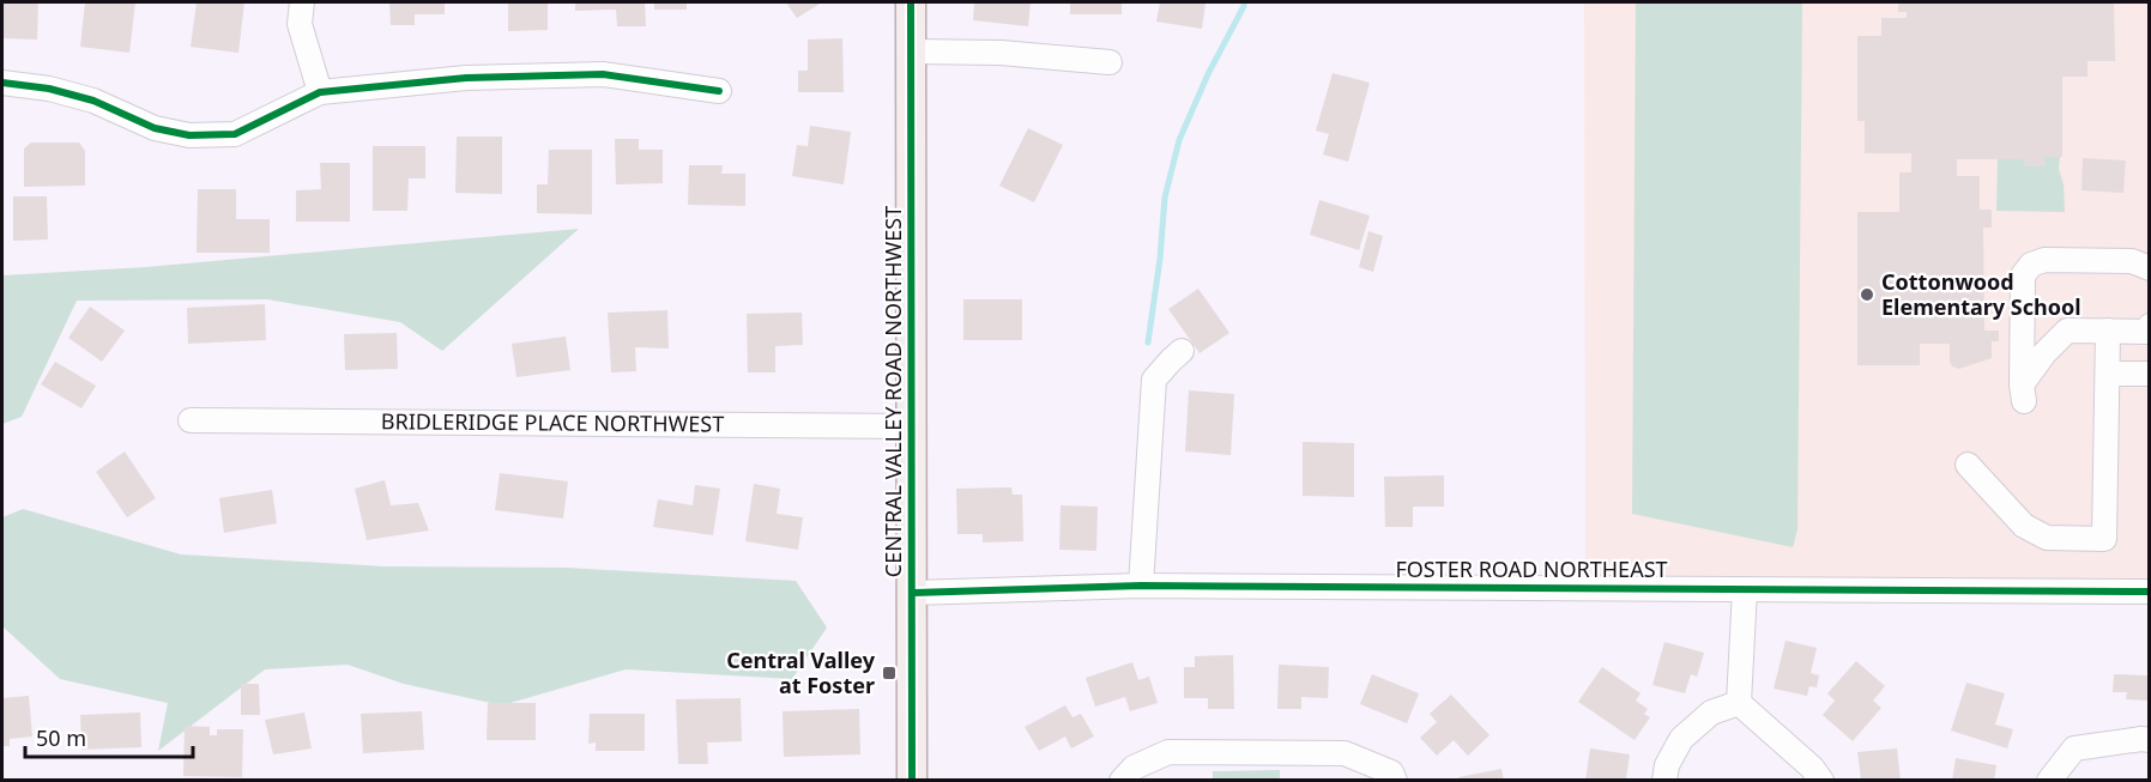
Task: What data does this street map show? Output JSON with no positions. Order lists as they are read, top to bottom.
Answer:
{
  "streets": {
    "main road": ["CENTRAL VALLEY ROAD NORTHWEST"],
    "street": ["BRIDLERIDGE PLACE NORTHWEST", "FOSTER ROAD NORTHEAST"]
  },
  "crossings": [
    ["CENTRAL VALLEY ROAD NORTHWEST", "BRIDLERIDGE PLACE NORTHWEST"],
    ["CENTRAL VALLEY ROAD NORTHWEST", "FOSTER ROAD NORTHEAST"]
  ],
  "places": {
    "other": ["Cottonwood Elementary School"],
    "transit": ["Central Valley at Foster"]
  },
  "scale_bar": "50 m"
}
